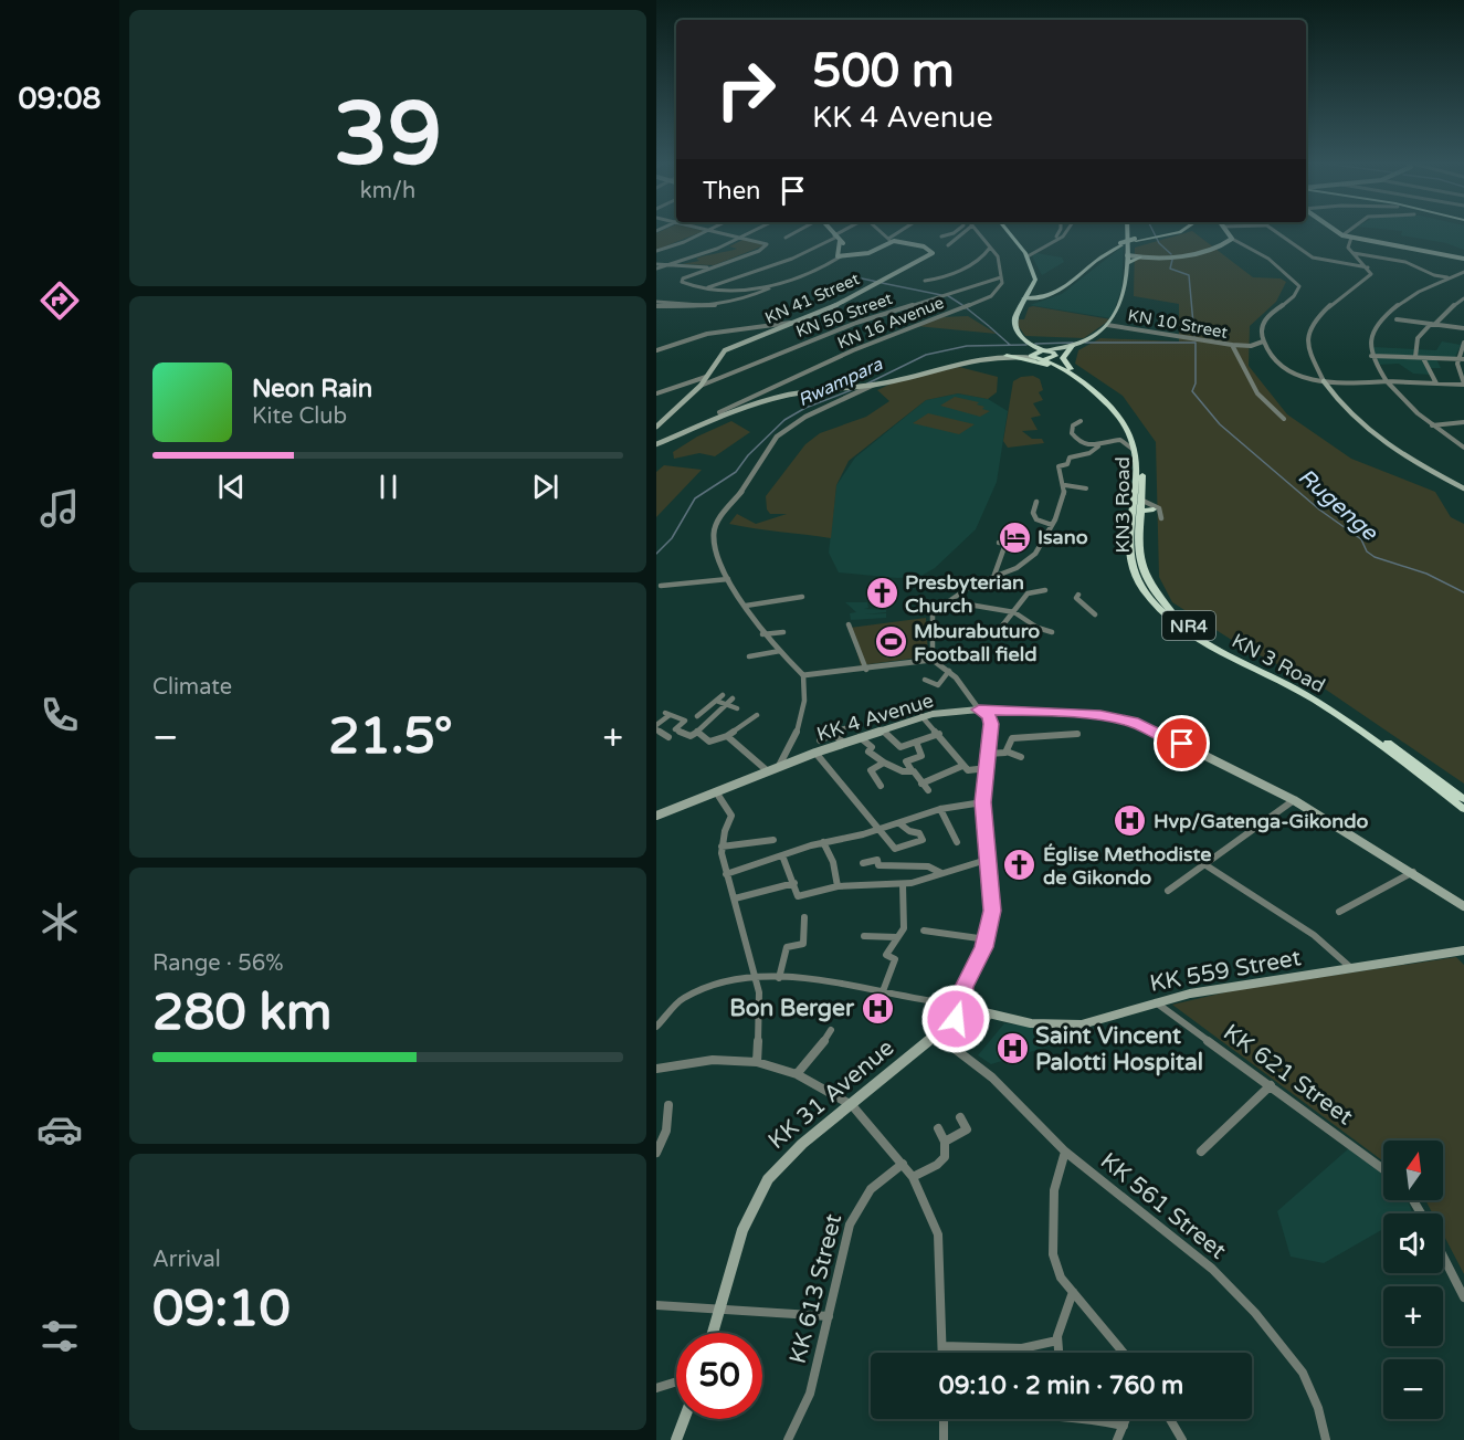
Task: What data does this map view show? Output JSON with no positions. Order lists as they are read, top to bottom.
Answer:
{
  "streets": {
    "highway": ["KN3 Road", "NR4"],
    "main road": [
      "KN 41 Street",
      "KK 4 Avenue",
      "KK 559 Street",
      "KK 31 Avenue"
    ],
    "street": [
      "KN 50 Street",
      "KN 16 Avenue",
      "KN 10 Street",
      "KK 621 Street",
      "KK 561 Street",
      "KK 613 Street"
    ]
  },
  "crossings": [
    ["KN 41 Street", "KN 50 Street"],
    ["KN 50 Street", "KN 16 Avenue"],
    ["KN3 Road", "NR4"],
    ["KK 4 Avenue", "KK 31 Avenue"],
    ["KK 559 Street", "KK 621 Street"],
    ["KK 559 Street", "KK 31 Avenue"],
    ["KK 31 Avenue", "KK 561 Street"]
  ],
  "water": ["Rwampara", "Rugenge"],
  "places": {
    "hotel": ["Isano"],
    "church": ["Presbyterian Church", "Église Methodiste de Gikondo"],
    "sports": ["Mburabuturo Football field"],
    "hospital": ["Hvp/Gatenga-Gikondo", "Bon Berger", "Saint Vincent Palotti Hospital"]
  },
  "north": "top",
  "page": {
    "tabs": "09:08",
    "tile": [
      ["39", "km/h"],
      "Climate",
      ["Range · 56%", "280 km"],
      ["Arrival", "09:10"]
    ],
    "turn": ["500 m", "KK 4 Avenue"],
    "then": "Then",
    "song": ["Neon Rain", "Kite Club"],
    "heat": ["−", "21.5°", "+"],
    "map_buttons": ["+", "−"],
    "limit": "50",
    "trip": "09:10 · 2 min · 760 m"
  }
}
